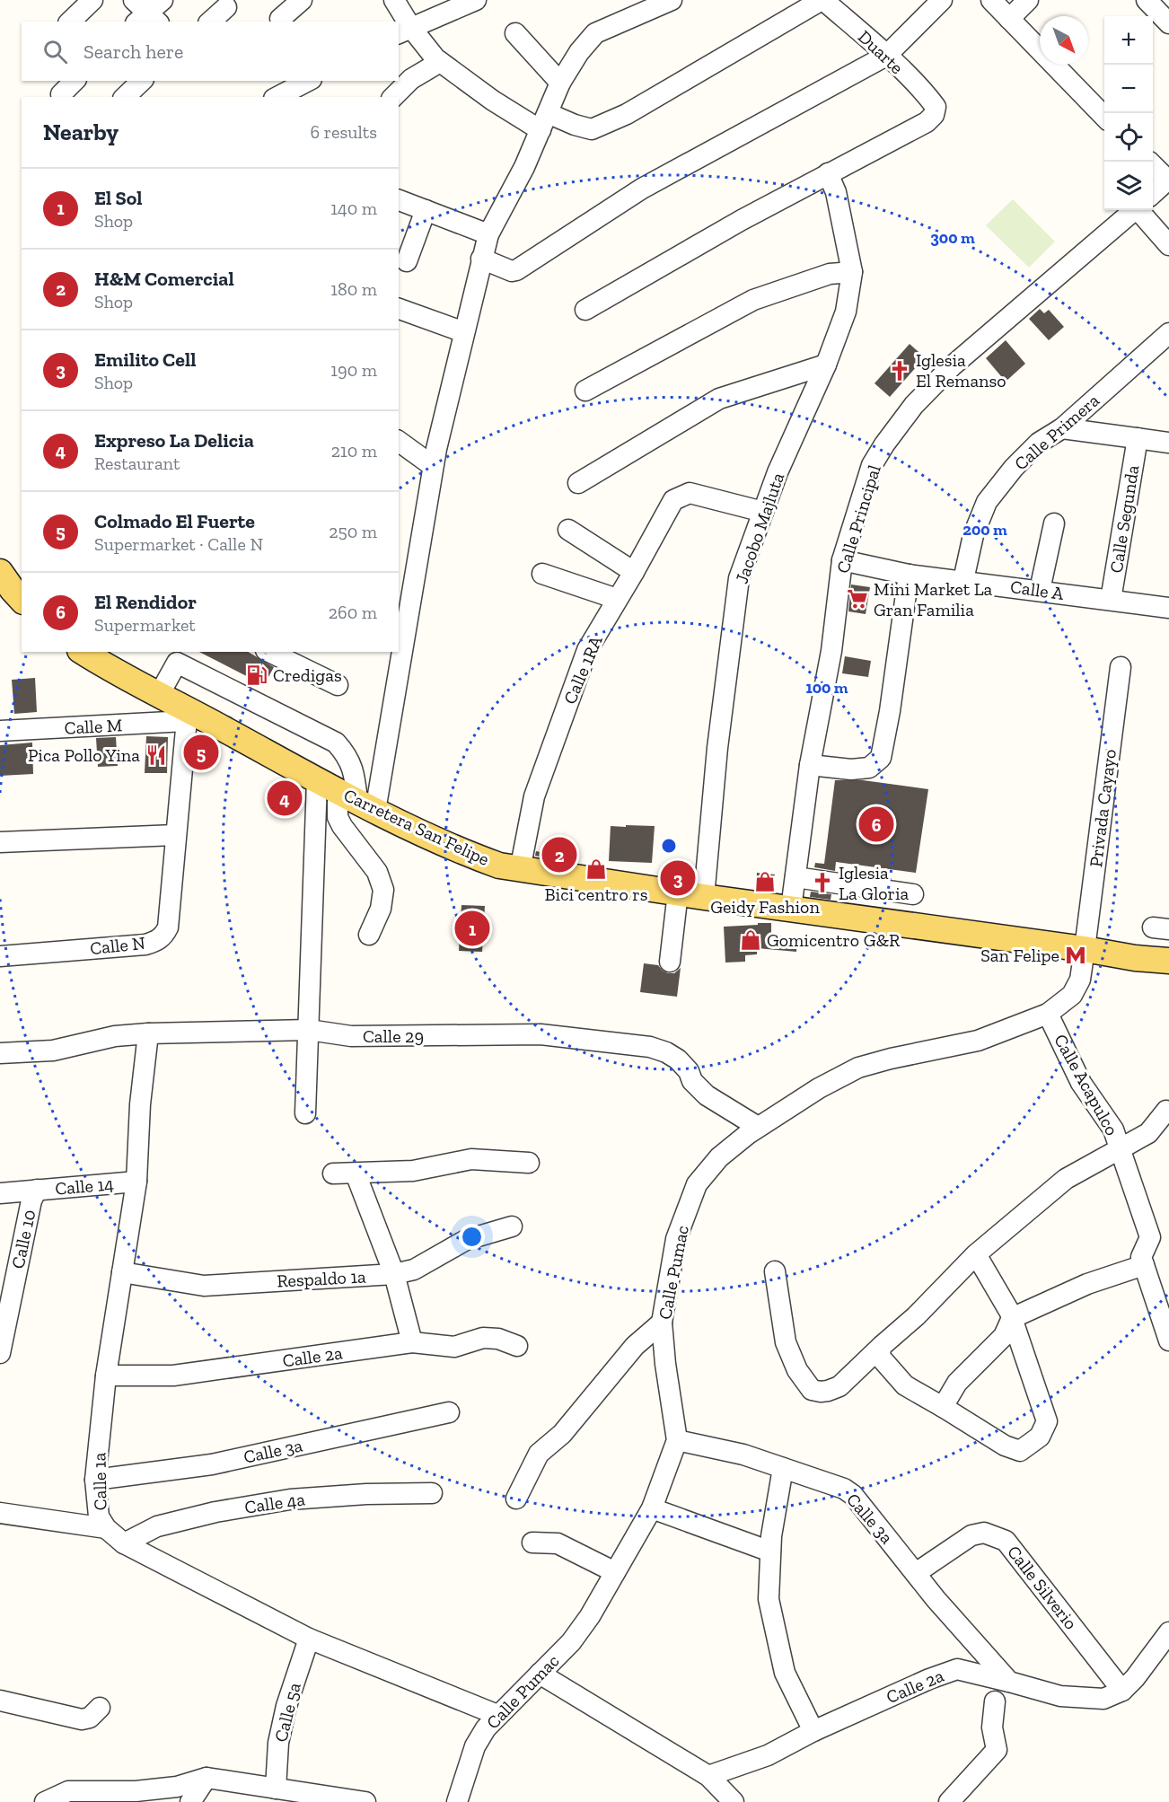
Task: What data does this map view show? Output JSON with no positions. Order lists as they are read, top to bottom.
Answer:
{
  "streets": {
    "main road": ["Carretera San Felipe"],
    "street": [
      "Duarte",
      "Calle Primera",
      "Calle Principal",
      "Calle Segunda",
      "Jacobo Majluta",
      "Calle A",
      "Calle 1RA",
      "Calle M",
      "Privada Cayayo",
      "Calle N",
      "Calle 29",
      "Calle Acapulco",
      "Calle 14",
      "Calle 10",
      "Calle Pumac",
      "Respaldo 1a",
      "Calle 2a",
      "Calle 3a",
      "Calle 1a",
      "Calle 4a",
      "Calle Silverio",
      "Calle 5a"
    ]
  },
  "crossings": [
    ["Duarte", "Jacobo Majluta"],
    ["Calle Primera", "Calle A"],
    ["Calle Principal", "Calle A"],
    ["Calle Principal", "Carretera San Felipe"],
    ["Calle Segunda", "Calle A"],
    ["Jacobo Majluta", "Calle 1RA"],
    ["Jacobo Majluta", "Carretera San Felipe"],
    ["Calle 1RA", "Carretera San Felipe"],
    ["Calle M", "Carretera San Felipe"],
    ["Calle M", "Calle N"],
    ["Privada Cayayo", "Carretera San Felipe"],
    ["Privada Cayayo", "Calle Pumac"],
    ["Carretera San Felipe", "Calle N"],
    ["Carretera San Felipe", "Calle Pumac"],
    ["Calle 29", "Calle Pumac"],
    ["Calle 29", "Calle 1a"],
    ["Calle Acapulco", "Calle Pumac"],
    ["Calle 14", "Calle 10"],
    ["Calle 14", "Calle 1a"],
    ["Calle Pumac", "Calle 3a"],
    ["Calle Pumac", "Calle 1a"],
    ["Respaldo 1a", "Calle 1a"],
    ["Calle 2a", "Calle 3a"],
    ["Calle 2a", "Calle 1a"],
    ["Calle 2a", "Calle Silverio"],
    ["Calle 3a", "Calle 1a"],
    ["Calle 3a", "Calle Silverio"],
    ["Calle 1a", "Calle 4a"],
    ["Calle 1a", "Calle 5a"]
  ],
  "places": {
    "church": ["Iglesia El Remanso", "Iglesia La Gloria"],
    "supermarket": ["Mini Market La Gran Familia"],
    "fuel station": ["Credigas"],
    "restaurant": ["Pica Pollo Yina"],
    "shop": ["Bici centro rs", "Geidy Fashion", "Gomicentro G&R"],
    "metro station": ["San Felipe"]
  },
  "north": "bottom right",
  "page": {
    "map_buttons": ["+", "−"],
    "search": "Search here",
    "heading": ["Nearby", "6 results"],
    "list": [
      {
        "mark": "1",
        "name": "El Sol",
        "note": "Shop",
        "value": "140 m"
      },
      {
        "mark": "2",
        "name": "H&M Comercial",
        "note": "Shop",
        "value": "180 m"
      },
      {
        "mark": "3",
        "name": "Emilito Cell",
        "note": "Shop",
        "value": "190 m"
      },
      {
        "mark": "4",
        "name": "Expreso La Delicia",
        "note": "Restaurant",
        "value": "210 m"
      },
      {
        "mark": "5",
        "name": "Colmado El Fuerte",
        "note": "Supermarket · Calle N",
        "value": "250 m"
      },
      {
        "mark": "6",
        "name": "El Rendidor",
        "note": "Supermarket",
        "value": "260 m"
      }
    ],
    "pins": [
      "5",
      "4",
      "6",
      "2",
      "3",
      "1"
    ]
  },
  "rings": ["300 m", "200 m", "100 m"]
}
